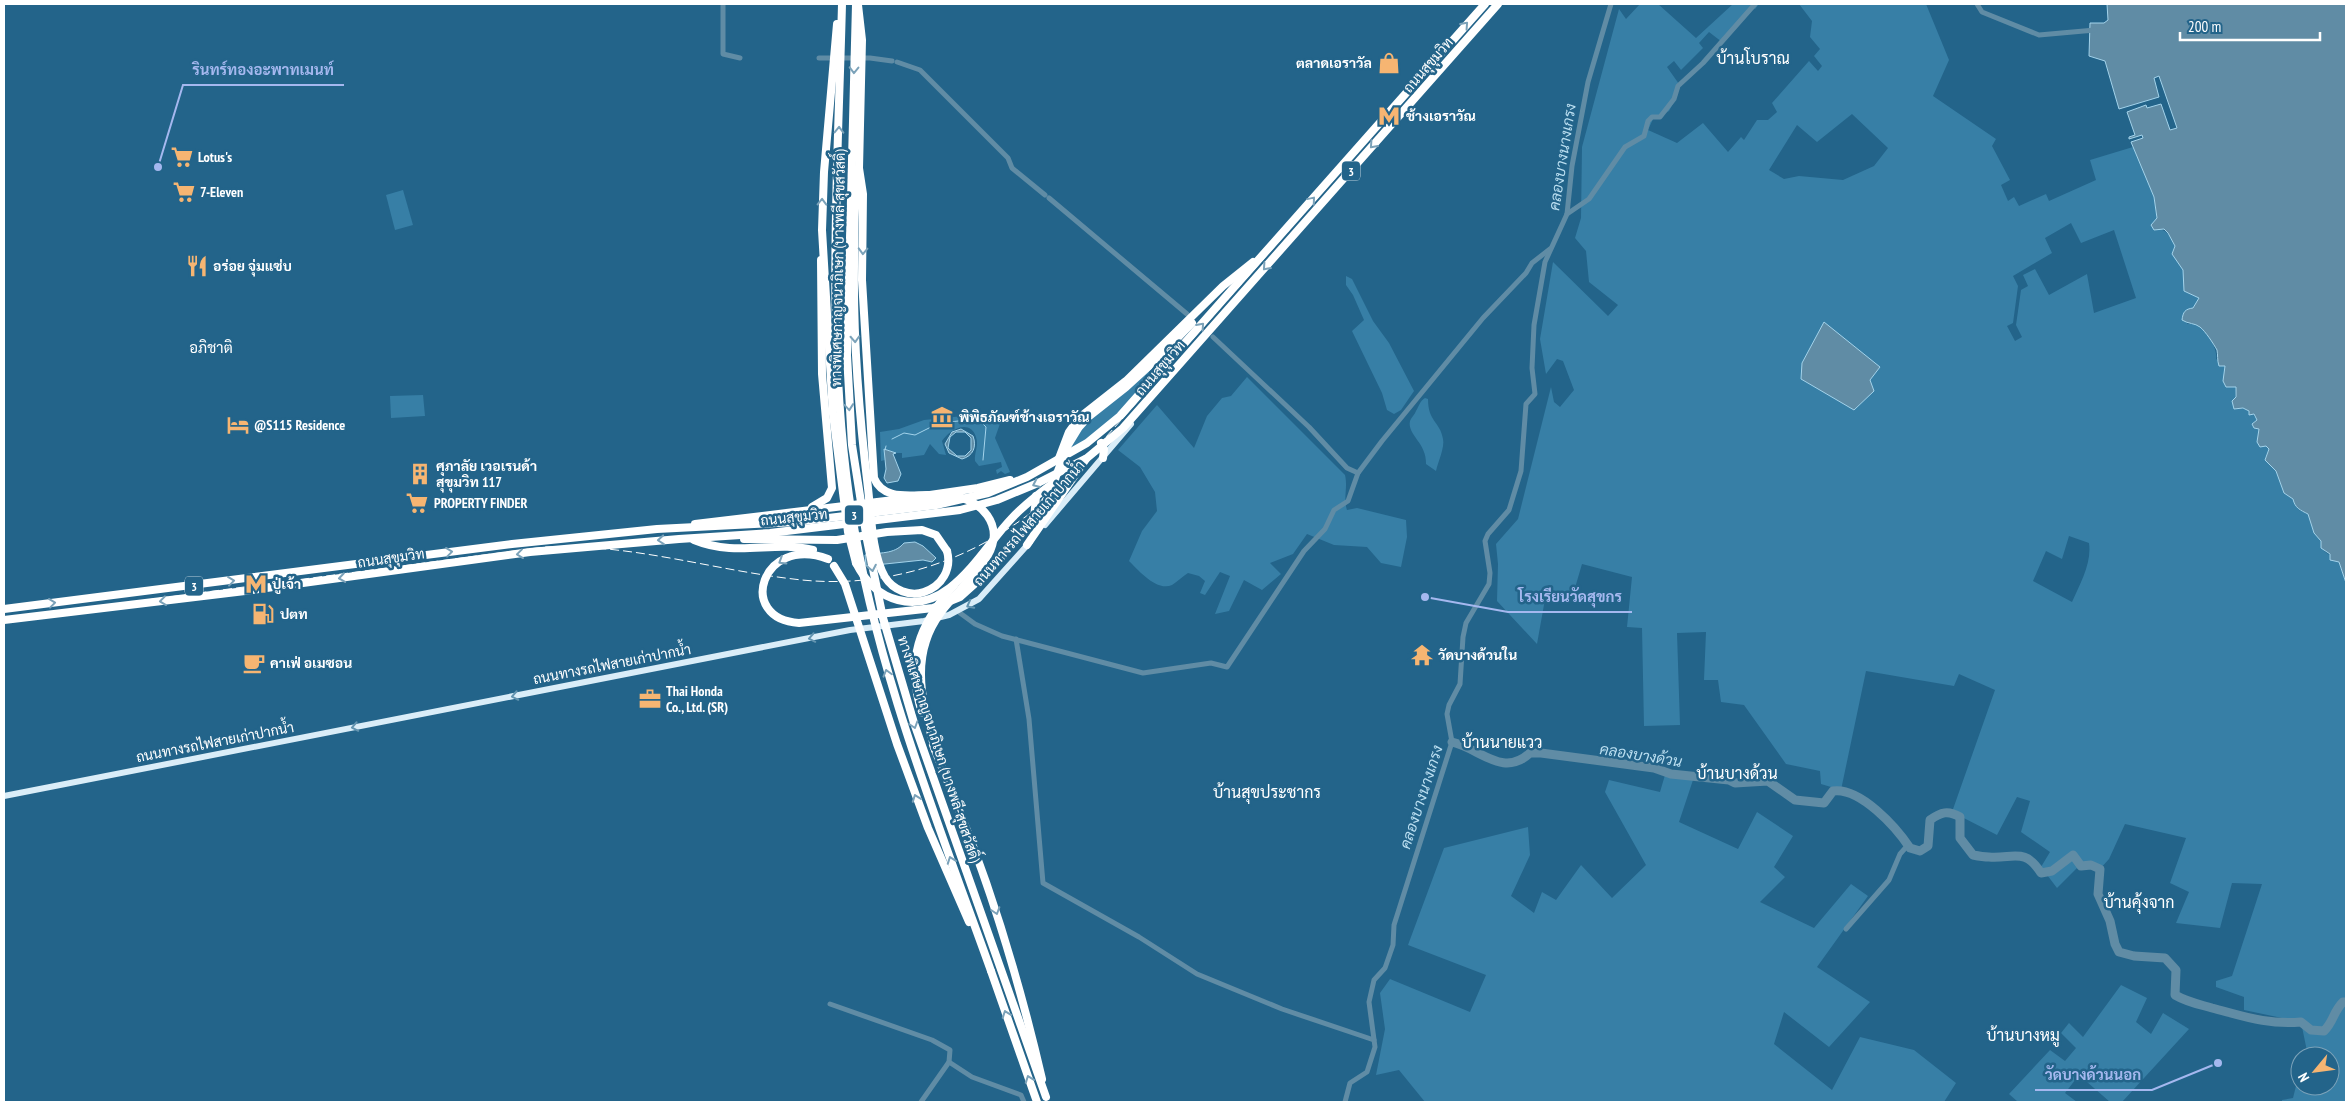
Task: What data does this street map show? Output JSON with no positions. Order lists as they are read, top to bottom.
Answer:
{
  "streets": {
    "highway": ["ถนนสุขุมวิท", "3", "ทางพิเศษกาญจนาภิเษก (บางพลี-สุขสวัสดิ์)"],
    "main road": ["ถนนทางรถไฟสายเก่าปากน้ำ"]
  },
  "crossings": [
    ["ถนนสุขุมวิท", "ถนนทางรถไฟสายเก่าปากน้ำ"]
  ],
  "one_way": ["ถนนทางรถไฟสายเก่าปากน้ำ"],
  "districts": [
    "บ้านโบราณ",
    "อภิชาติ",
    "บ้านนายแวว",
    "บ้านบางด้วน",
    "บ้านสุขประชากร",
    "บ้านคุ้งจาก",
    "บ้านบางหมู"
  ],
  "water": ["คลองบางนางเกรง", "คลองบางด้วน"],
  "places": {
    "shop": ["ตลาดเอราวัล"],
    "metro station": ["ช้างเอราวัณ", "ปู่เจ้า"],
    "supermarket": ["Lotus's", "7-Eleven", "PROPERTY FINDER"],
    "other": ["รินทร์ทองอะพาทเมนท์", "โรงเรียนวัดสุขกร", "วัดบางด้วนนอก"],
    "restaurant": ["อร่อย จุ่มแซ่บ"],
    "museum": ["พิพิธภัณฑ์ช้างเอราวัณ"],
    "hotel": ["@S115 Residence"],
    "building": ["ศุภาลัย เวอเรนด้า สุขุมวิท 117"],
    "fuel station": ["ปตท"],
    "temple": ["วัดบางด้วนใน"],
    "cafe": ["คาเฟ่ อเมซอน"],
    "office": ["Thai Honda Co., Ltd. (SR)"]
  },
  "scale_bar": "200 m",
  "north": "bottom left"
}
